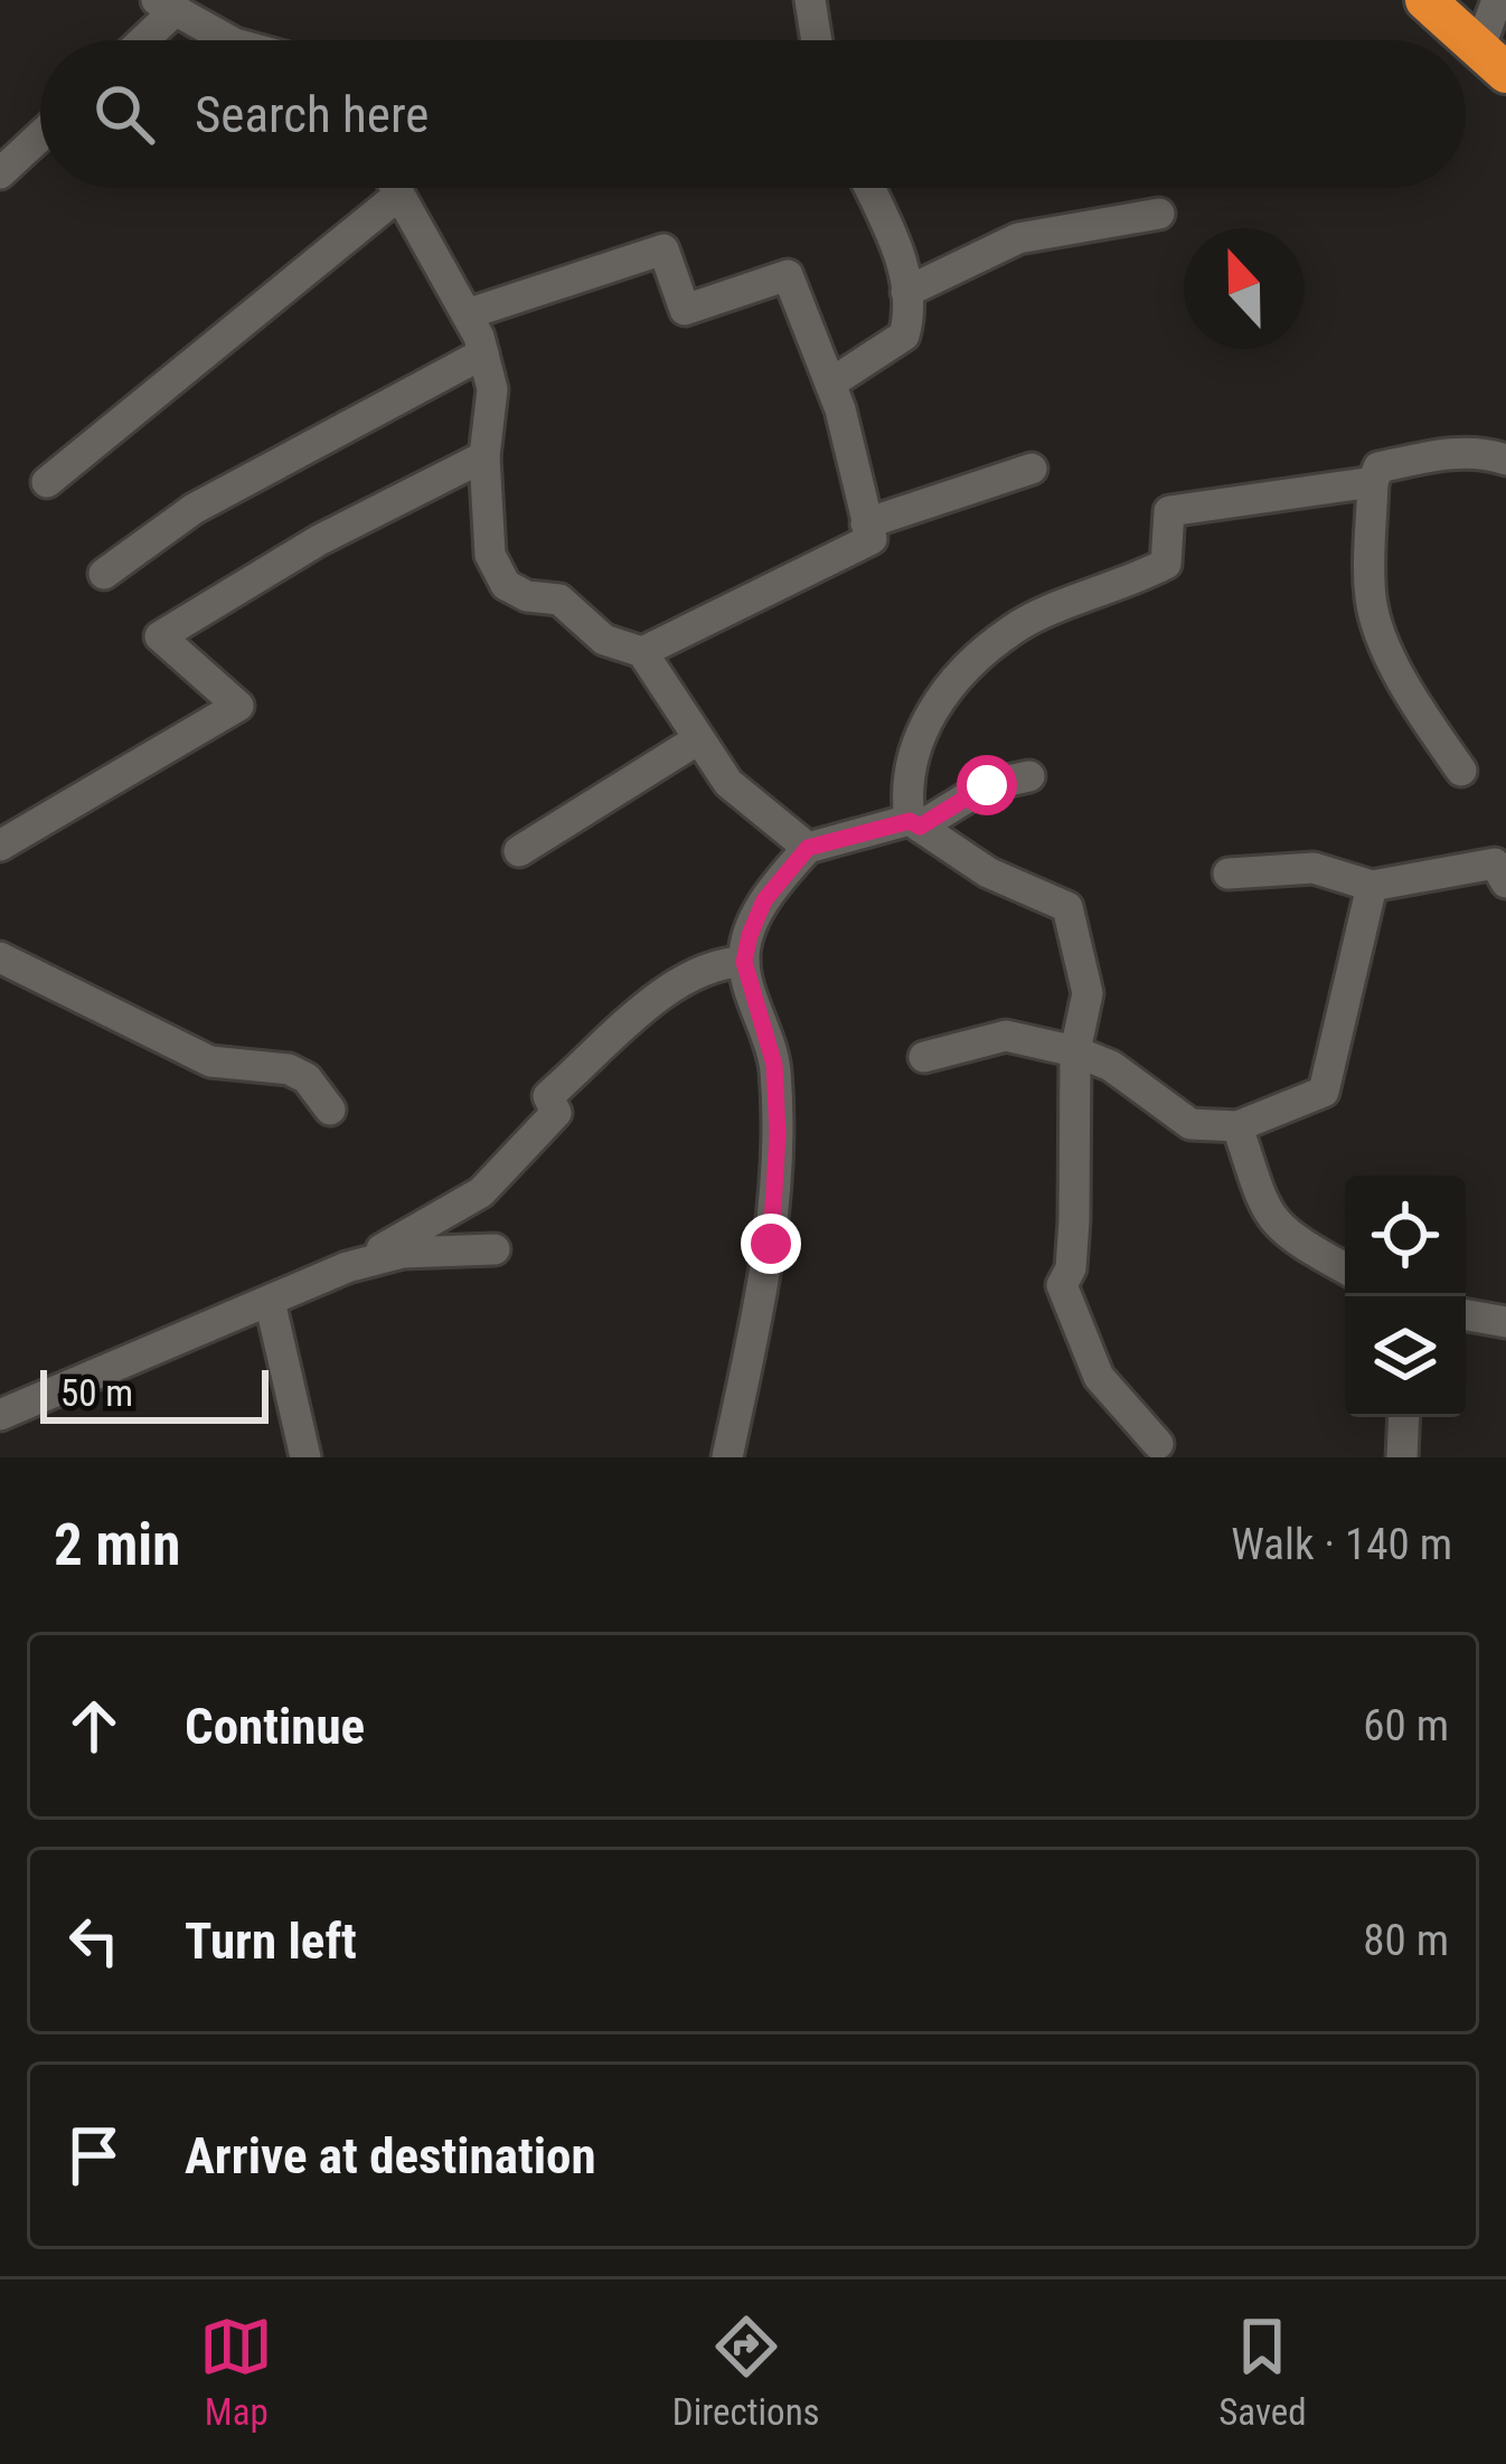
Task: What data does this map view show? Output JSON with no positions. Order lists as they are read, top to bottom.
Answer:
{
  "scale_bar": "50 m",
  "north": "top",
  "page": {
    "search": "Search here",
    "scale": "50 m",
    "heading": ["2 min", "Walk · 140 m"],
    "list": [
      ["Continue", "60 m"],
      ["Turn left", "80 m"],
      "Arrive at destination"
    ],
    "nav": ["Map", "Directions", "Saved"]
  }
}
